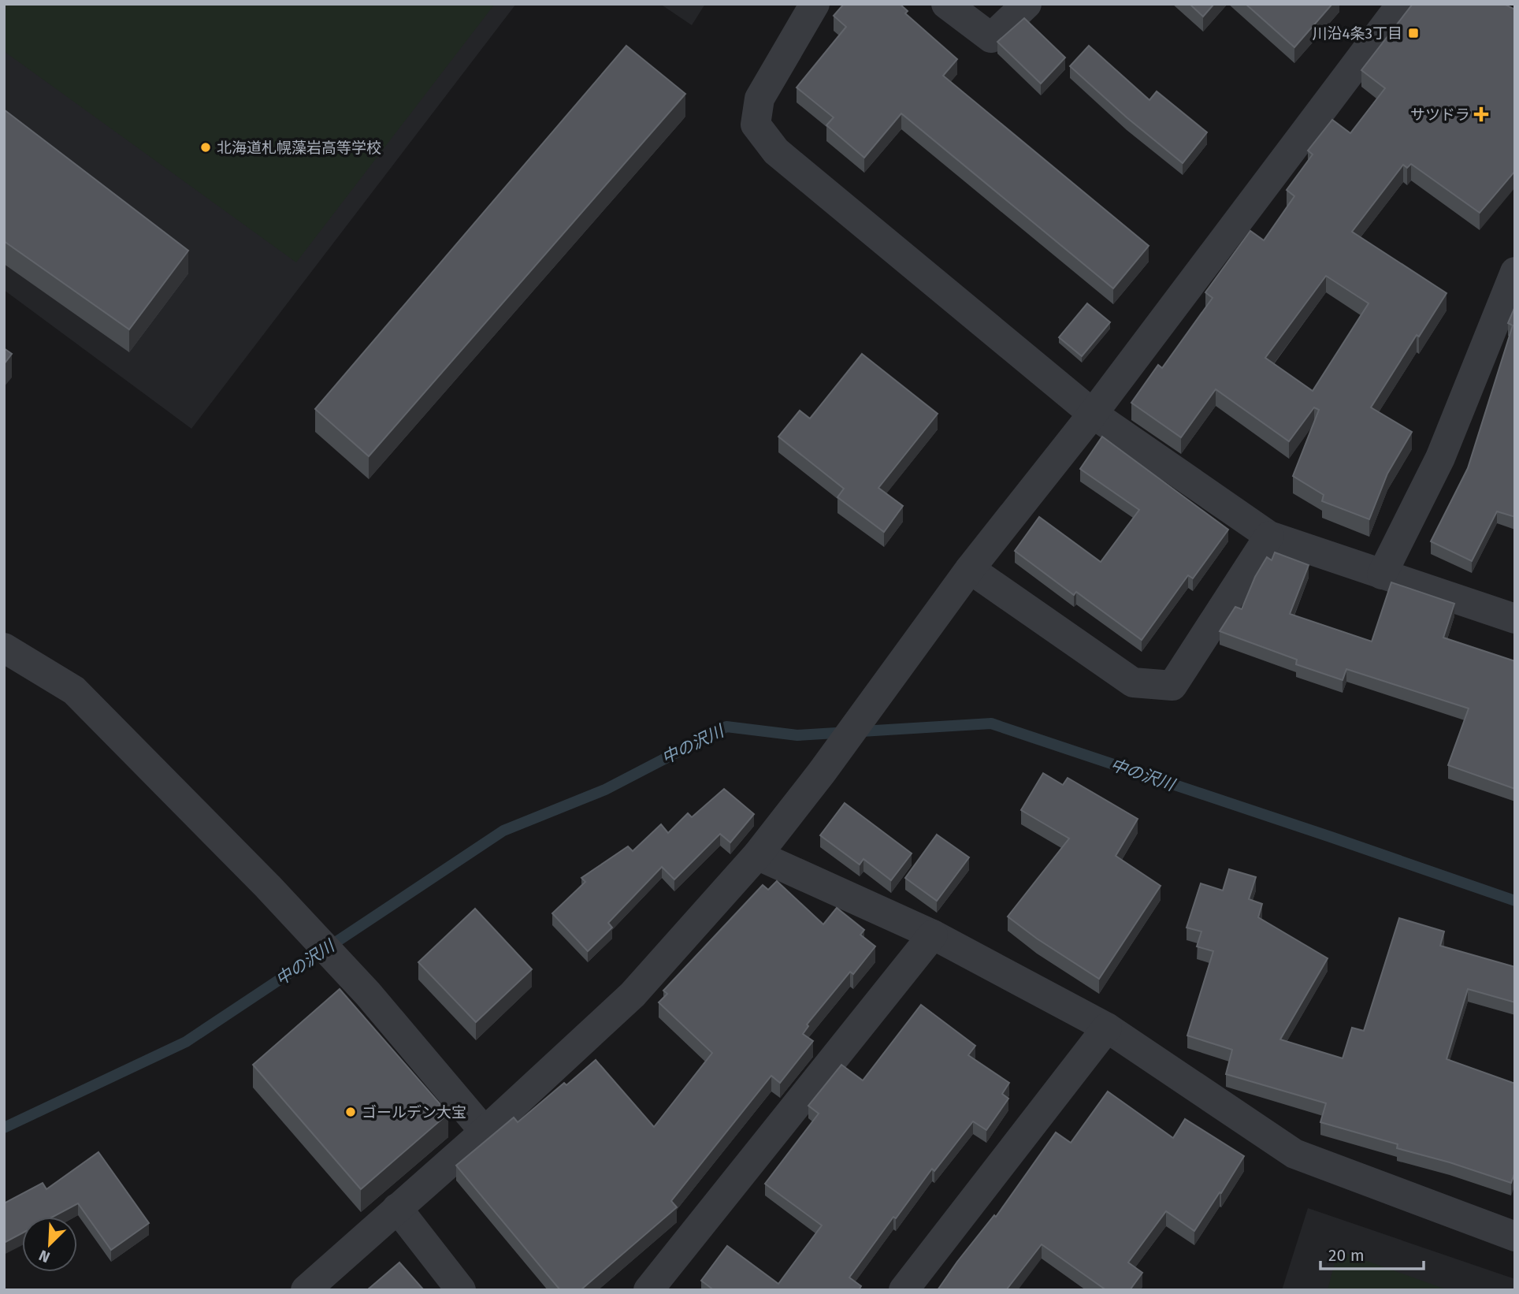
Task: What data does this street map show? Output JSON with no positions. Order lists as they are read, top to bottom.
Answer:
{
  "water": ["中の沢川"],
  "places": {
    "transit": ["川沿4条3丁目"],
    "health": ["サツドラ"],
    "other": ["北海道札幌藻岩高等学校", "ゴールデン大宝"]
  },
  "scale_bar": "20 m",
  "north": "bottom left"
}
